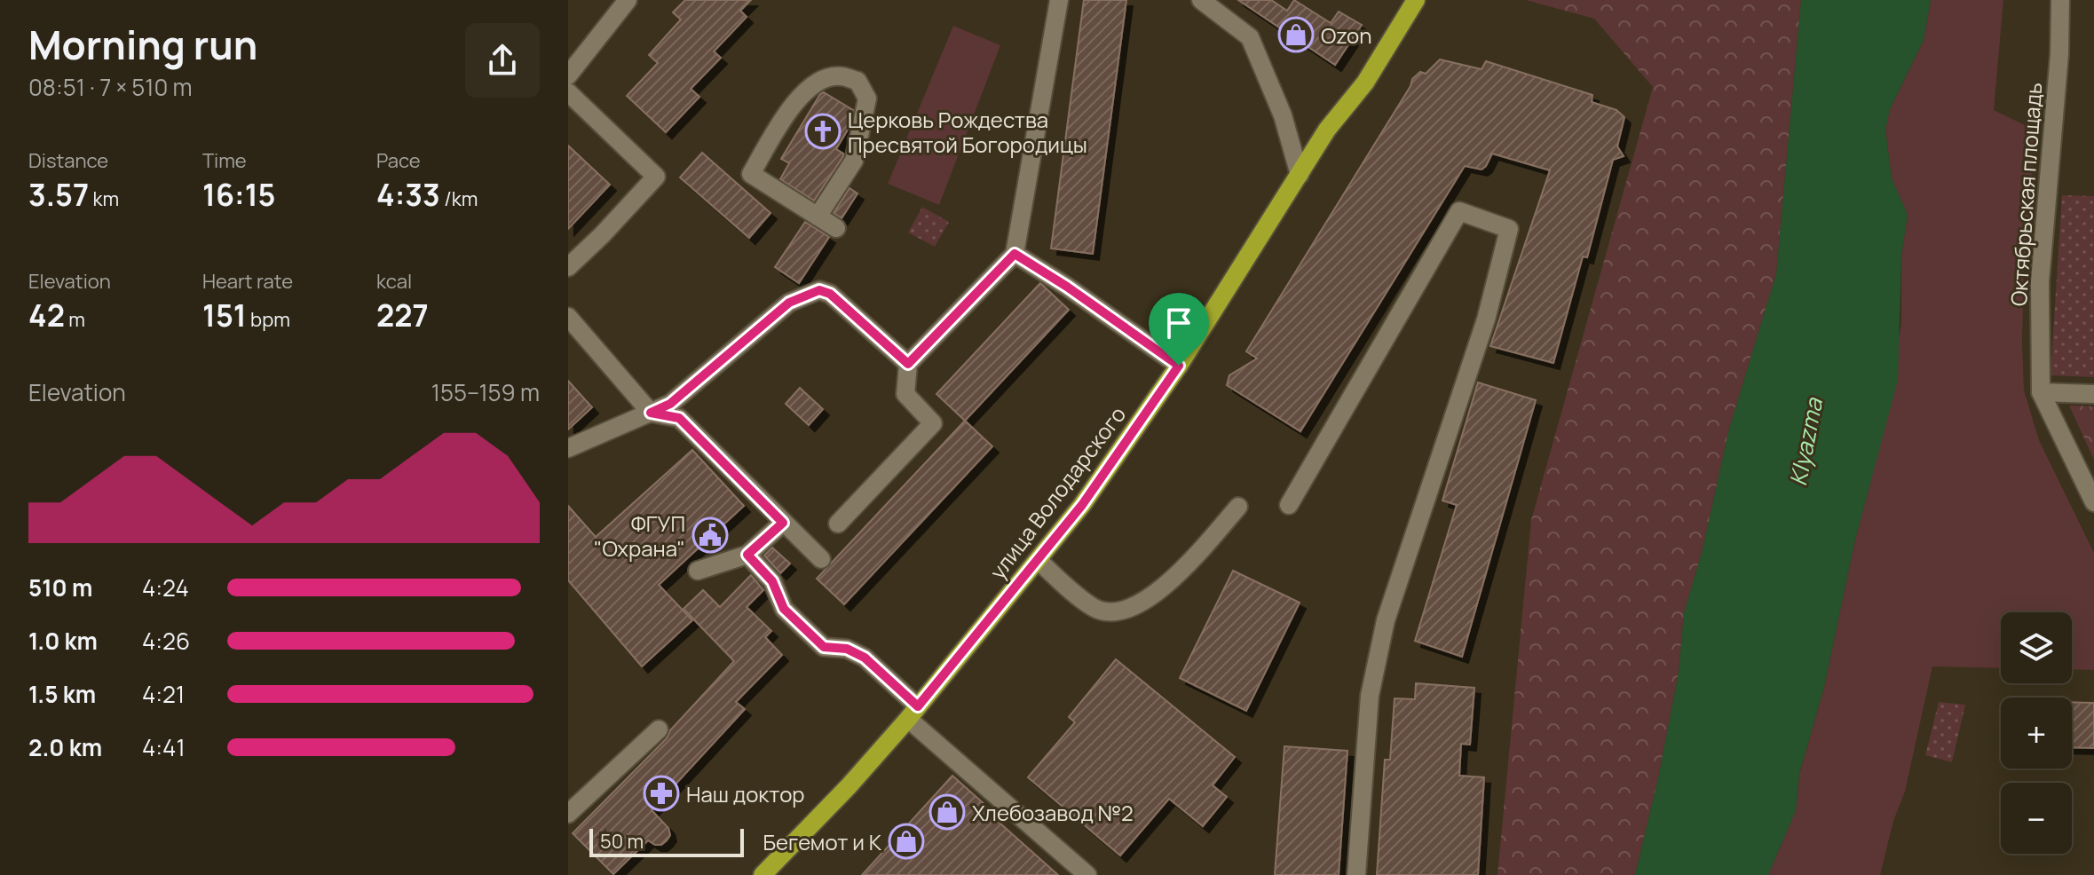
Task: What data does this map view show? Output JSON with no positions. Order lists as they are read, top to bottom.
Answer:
{
  "streets": {
    "main road": ["улица Володарского"],
    "street": ["Октябрьская площадь"]
  },
  "water": ["Klyazma"],
  "places": {
    "shop": ["Ozon", "Хлебозавод №2", "Бегемот и К"],
    "church": ["Церковь Рождества Пресвятой Богородицы"],
    "public building": ["ФГУП \"Охрана\""],
    "pharmacy": ["Наш доктор"]
  },
  "scale_bar": "50 m",
  "page": {
    "heading": ["Morning run", "08:51 · 7 × 510 m"],
    "stats": [
      ["Distance", "3.57 km"],
      ["Time", "16:15"],
      ["Pace", "4:33 /km"],
      ["Elevation", "42 m"],
      ["Heart rate", "151 bpm"],
      ["kcal", "227"]
    ],
    "chart": ["Elevation", "155–159 m"],
    "list": [
      {
        "name": "510 m",
        "note": "4:24"
      },
      {
        "name": "1.0 km",
        "note": "4:26"
      },
      {
        "name": "1.5 km",
        "note": "4:21"
      },
      {
        "name": "2.0 km",
        "note": "4:41"
      }
    ],
    "map_buttons": ["+", "−"],
    "scale": "50 m"
  }
}
